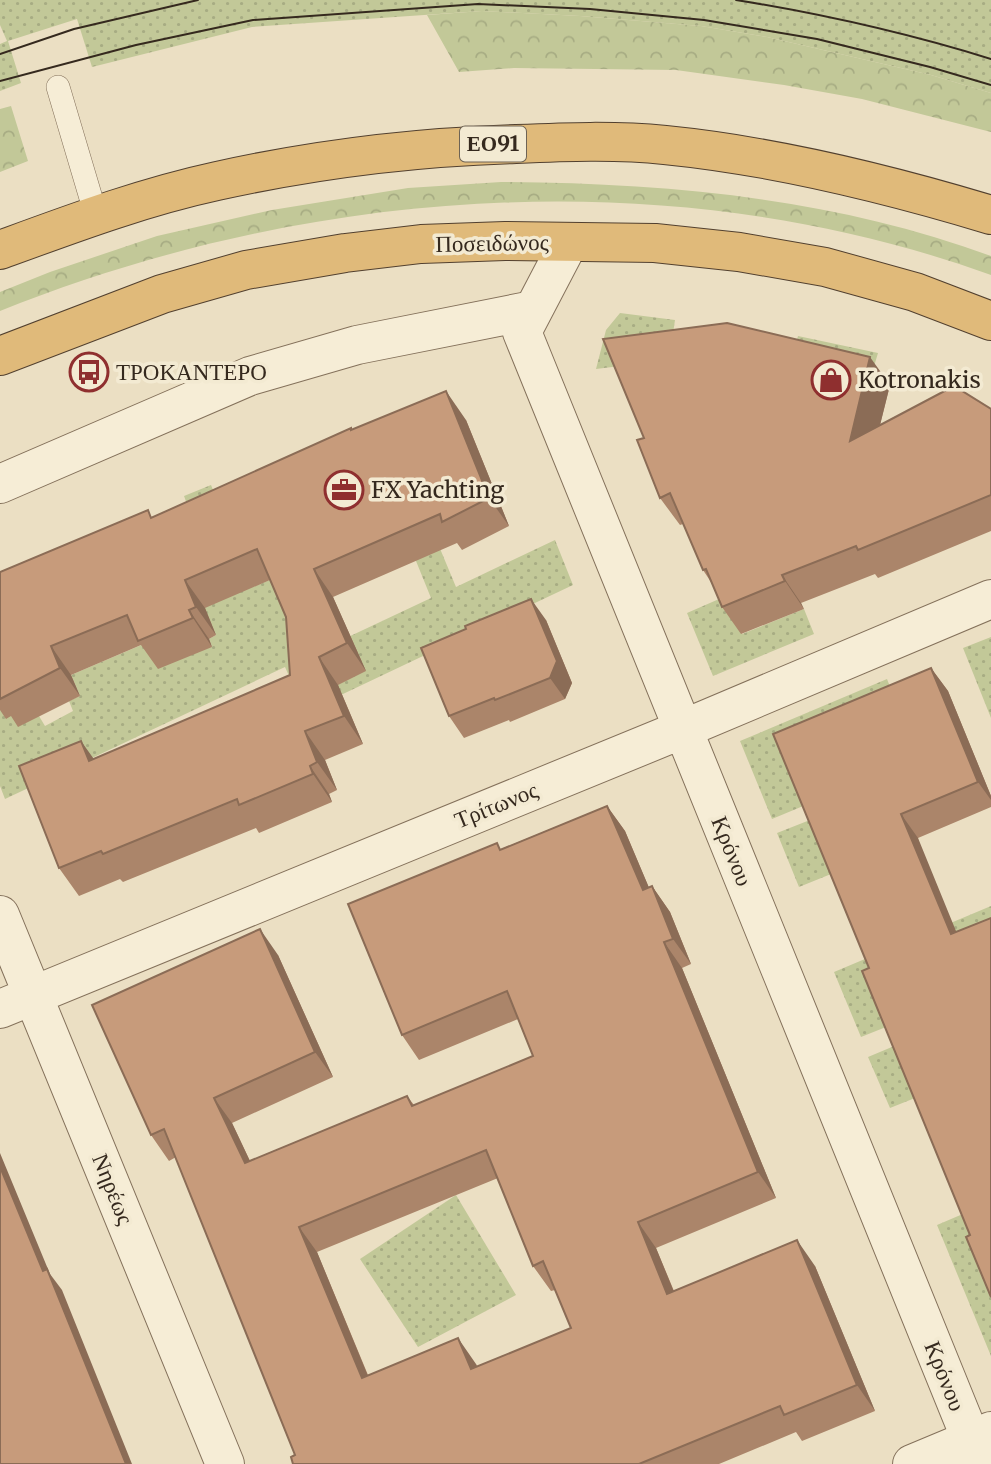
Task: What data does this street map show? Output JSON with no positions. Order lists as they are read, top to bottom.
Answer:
{
  "streets": {
    "highway": ["ΕΟ91", "Ποσειδώνος"],
    "street": ["Τρίτωνος", "Κρόνου", "Νηρέως"]
  },
  "crossings": [
    ["Ποσειδώνος", "Κρόνου"],
    ["Τρίτωνος", "Κρόνου"],
    ["Τρίτωνος", "Νηρέως"]
  ],
  "places": {
    "bus stop": ["ΤΡΟΚΑΝΤΕΡΟ"],
    "shop": ["Kotronakis"],
    "office": ["FX Yachting"]
  }
}
